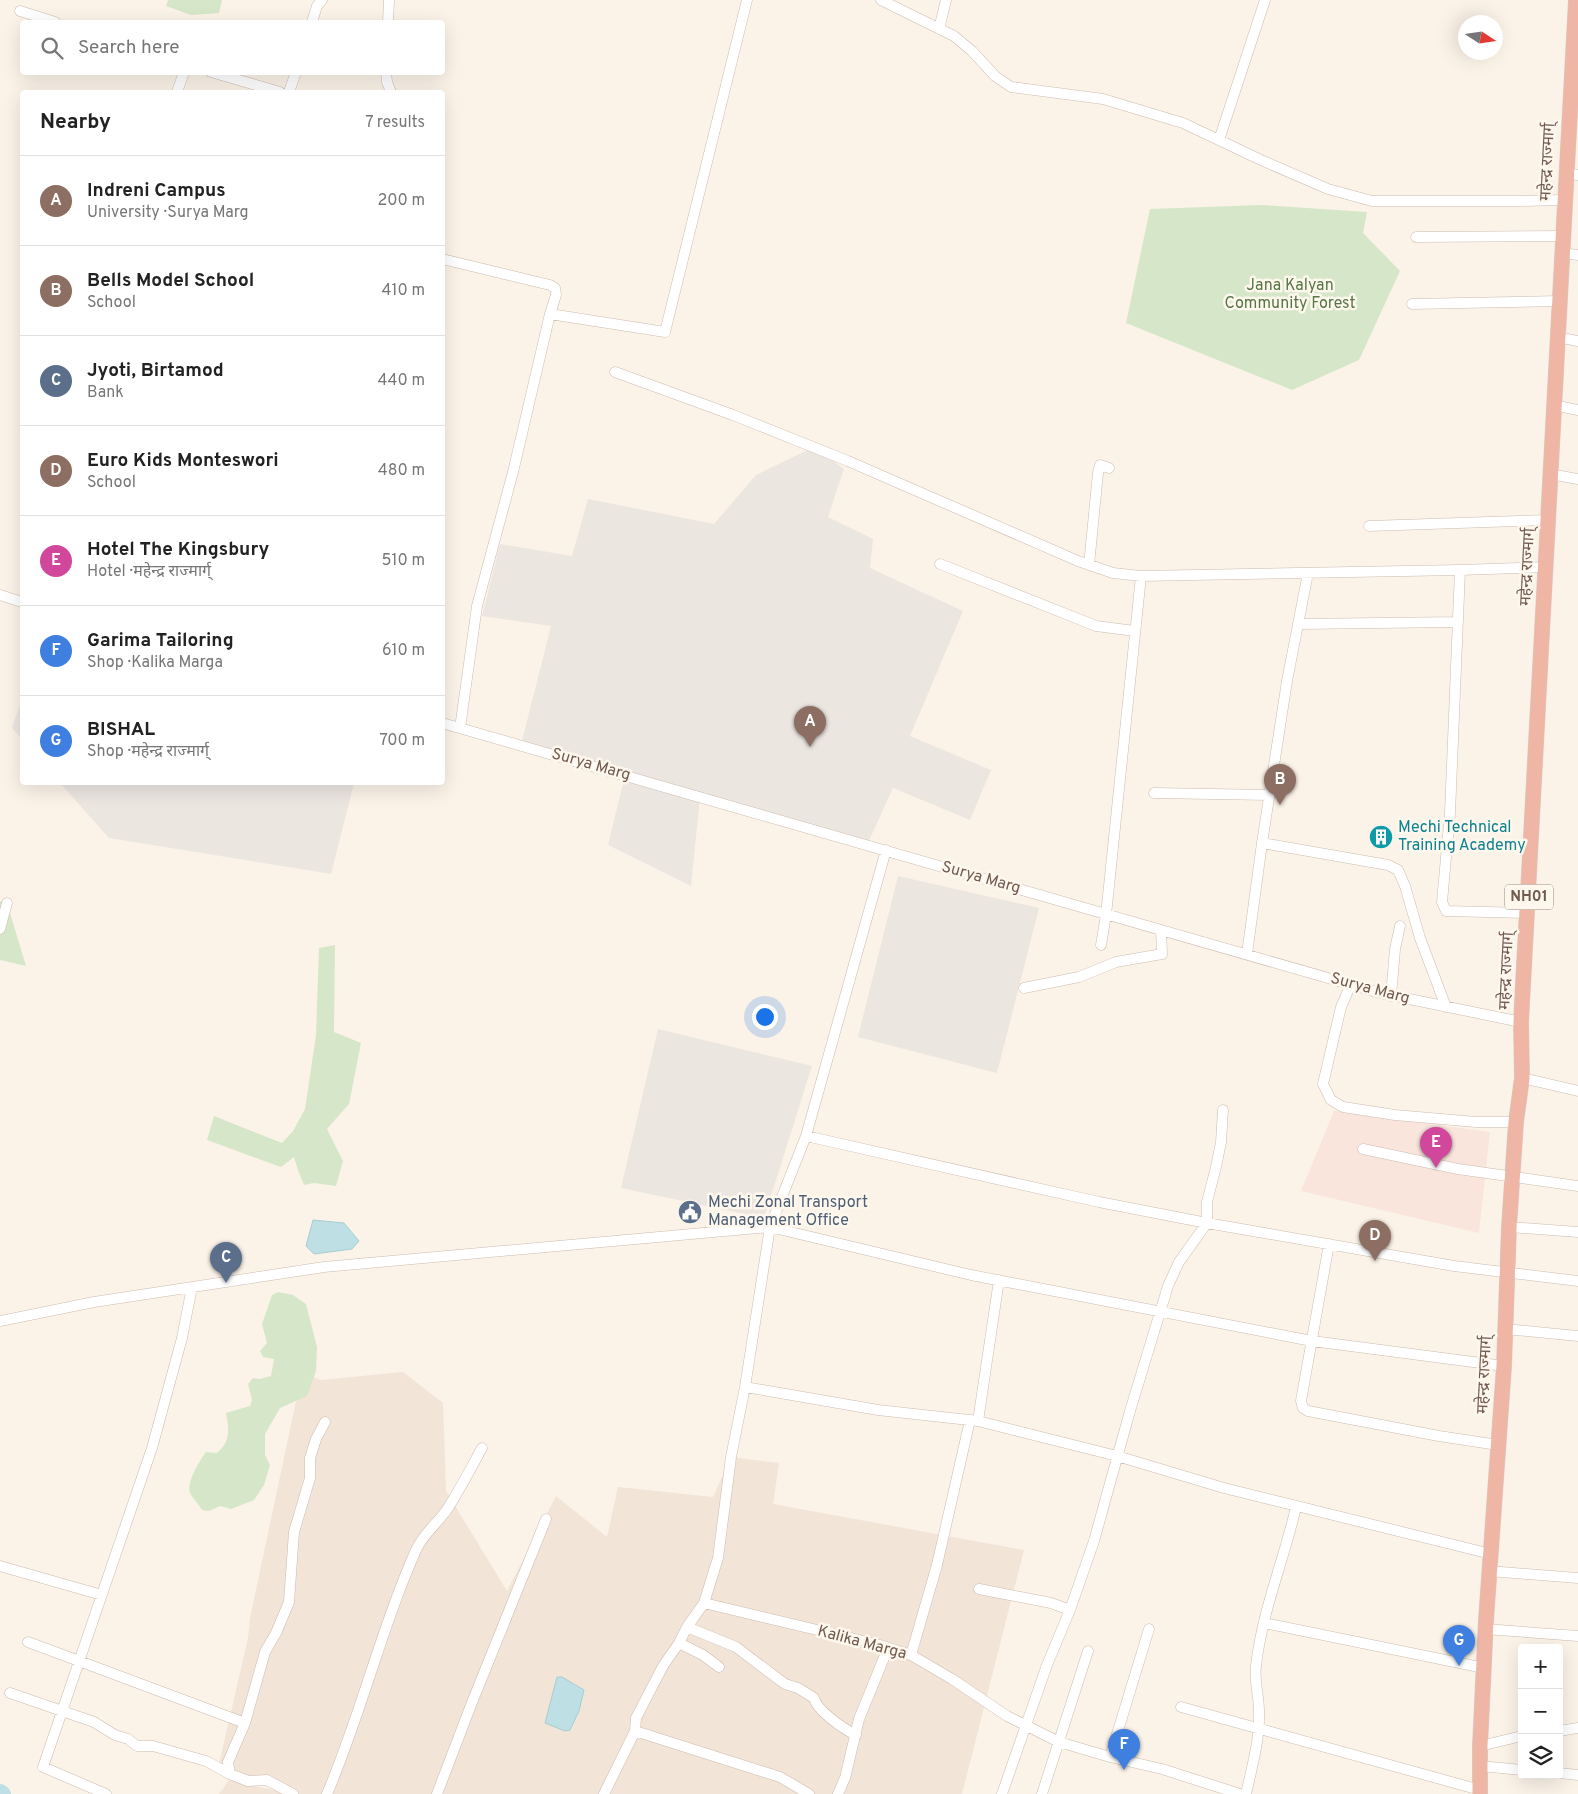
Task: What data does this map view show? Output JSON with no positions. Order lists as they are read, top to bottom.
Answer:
{
  "streets": {
    "highway": ["महेन्द्र राज्मार्ग्", "NH01"],
    "street": ["Surya Marg", "Kalika Marga"]
  },
  "crossings": [
    ["महेन्द्र राज्मार्ग्", "Surya Marg"]
  ],
  "parks": ["Jana Kalyan Community Forest"],
  "places": {
    "building": ["Mechi Technical Training Academy"],
    "public building": ["Mechi Zonal Transport Management Office"]
  },
  "north": "right",
  "page": {
    "search": "Search here",
    "heading": ["Nearby", "7 results"],
    "list": [
      {
        "mark": "A",
        "name": "Indreni Campus",
        "note": "University · Surya Marg",
        "value": "200 m"
      },
      {
        "mark": "B",
        "name": "Bells Model School",
        "note": "School",
        "value": "410 m"
      },
      {
        "mark": "C",
        "name": "Jyoti, Birtamod",
        "note": "Bank",
        "value": "440 m"
      },
      {
        "mark": "D",
        "name": "Euro Kids Monteswori",
        "note": "School",
        "value": "480 m"
      },
      {
        "mark": "E",
        "name": "Hotel The Kingsbury",
        "note": "Hotel · महेन्द्र राज्मार्ग्",
        "value": "510 m"
      },
      {
        "mark": "F",
        "name": "Garima Tailoring",
        "note": "Shop · Kalika Marga",
        "value": "610 m"
      },
      {
        "mark": "G",
        "name": "BISHAL",
        "note": "Shop · महेन्द्र राज्मार्ग्",
        "value": "700 m"
      }
    ],
    "pins": [
      "A",
      "B",
      "E",
      "D",
      "C",
      "G",
      "F"
    ],
    "map_buttons": ["+", "−"]
  }
}
